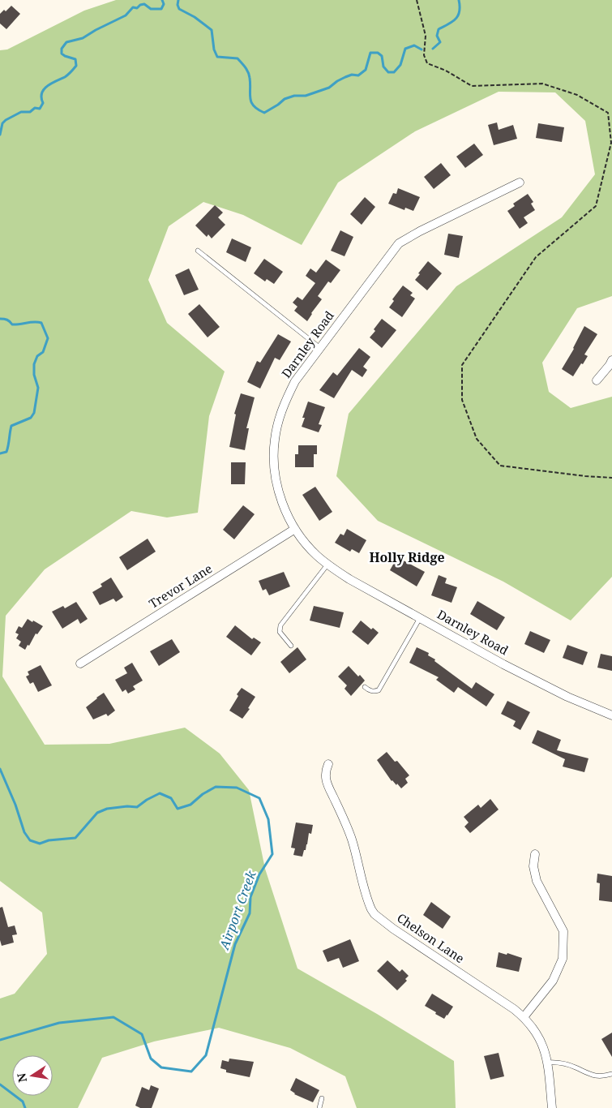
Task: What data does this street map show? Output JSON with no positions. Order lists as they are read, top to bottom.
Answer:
{
  "streets": {
    "street": ["Darnley Road", "Trevor Lane", "Chelson Lane"]
  },
  "crossings": [
    ["Darnley Road", "Trevor Lane"]
  ],
  "districts": ["Holly Ridge"],
  "water": ["Airport Creek"],
  "north": "left"
}
